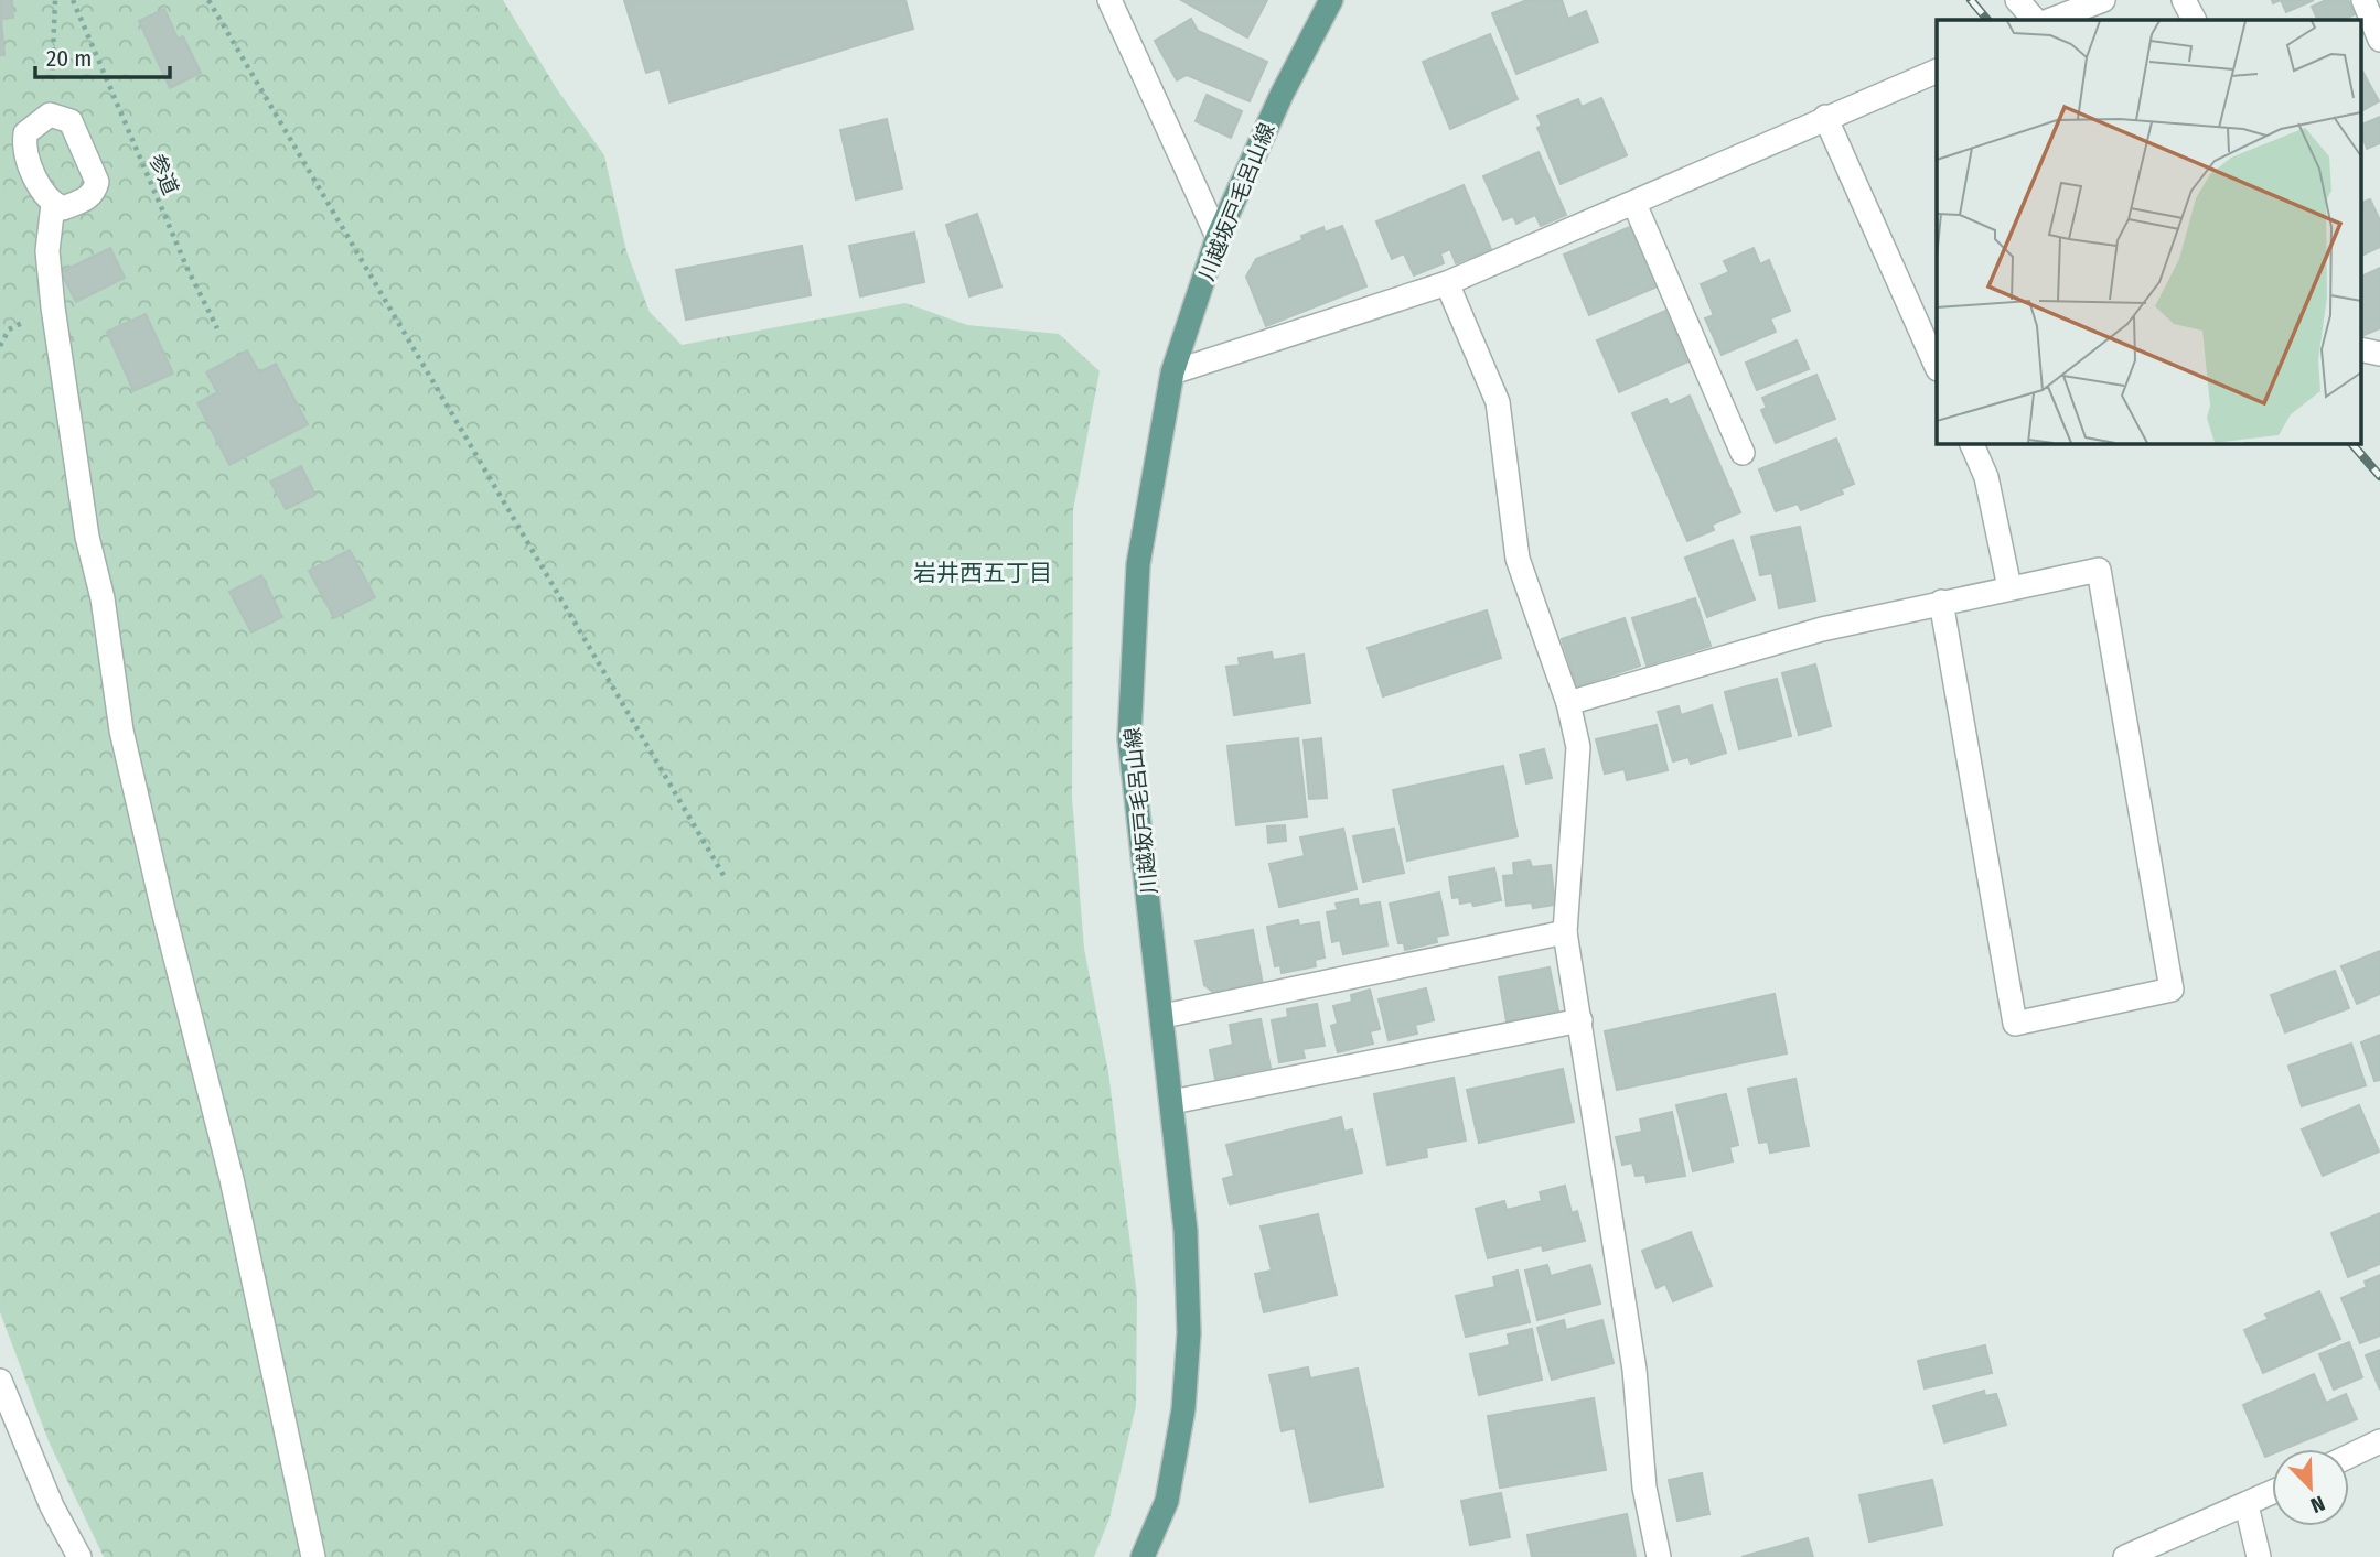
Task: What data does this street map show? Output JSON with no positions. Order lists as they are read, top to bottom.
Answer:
{
  "streets": {
    "main road": ["川越坂戸毛呂山線"],
    "path": ["参道"]
  },
  "districts": ["岩井西五丁目"],
  "scale_bar": "20 m",
  "north": "bottom right"
}
